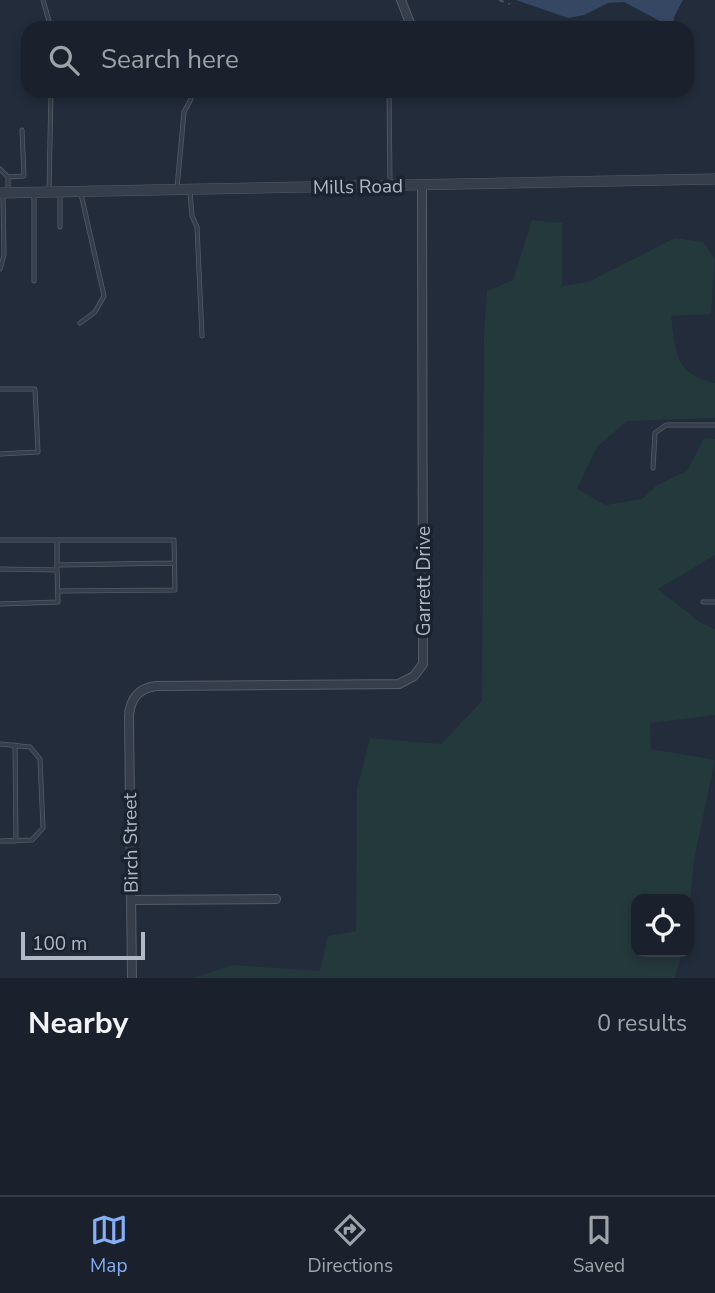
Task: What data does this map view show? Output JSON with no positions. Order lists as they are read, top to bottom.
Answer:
{
  "streets": {
    "street": ["Mills Road", "Garrett Drive", "Birch Street"]
  },
  "crossings": [
    ["Mills Road", "Garrett Drive"],
    ["Garrett Drive", "Birch Street"]
  ],
  "scale_bar": "100 m",
  "page": {
    "search": "Search here",
    "scale": "100 m",
    "heading": ["Nearby", "0 results"],
    "nav": ["Map", "Directions", "Saved"]
  }
}
